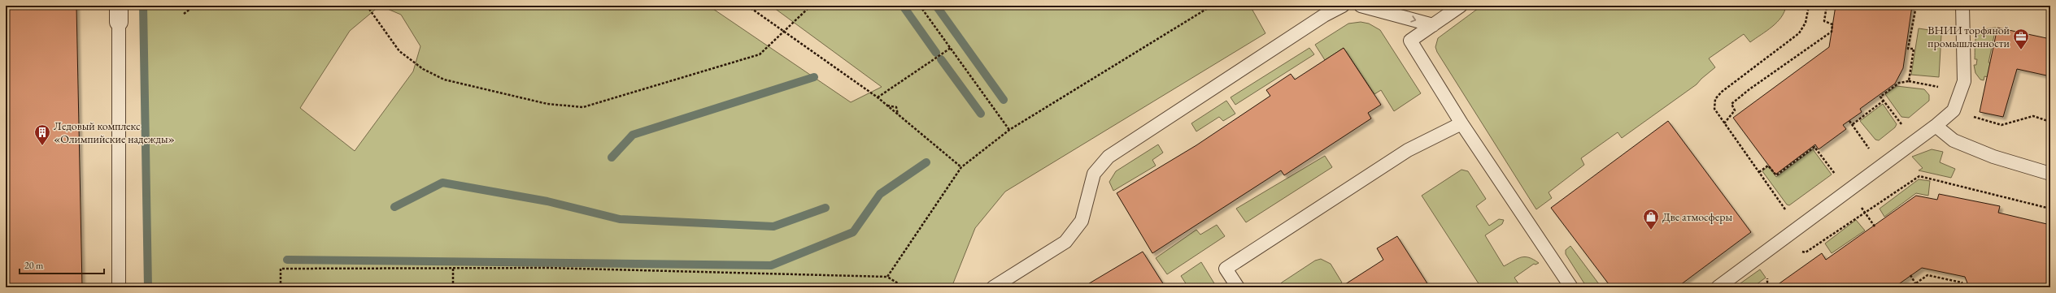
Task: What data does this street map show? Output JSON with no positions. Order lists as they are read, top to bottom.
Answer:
{
  "places": {
    "office": ["ВНИИ торфяной промышленности"],
    "building": ["Ледовый комплекс «Олимпийские надежды»"],
    "shop": ["Две атмосферы"]
  },
  "scale_bar": "20 m"
}
